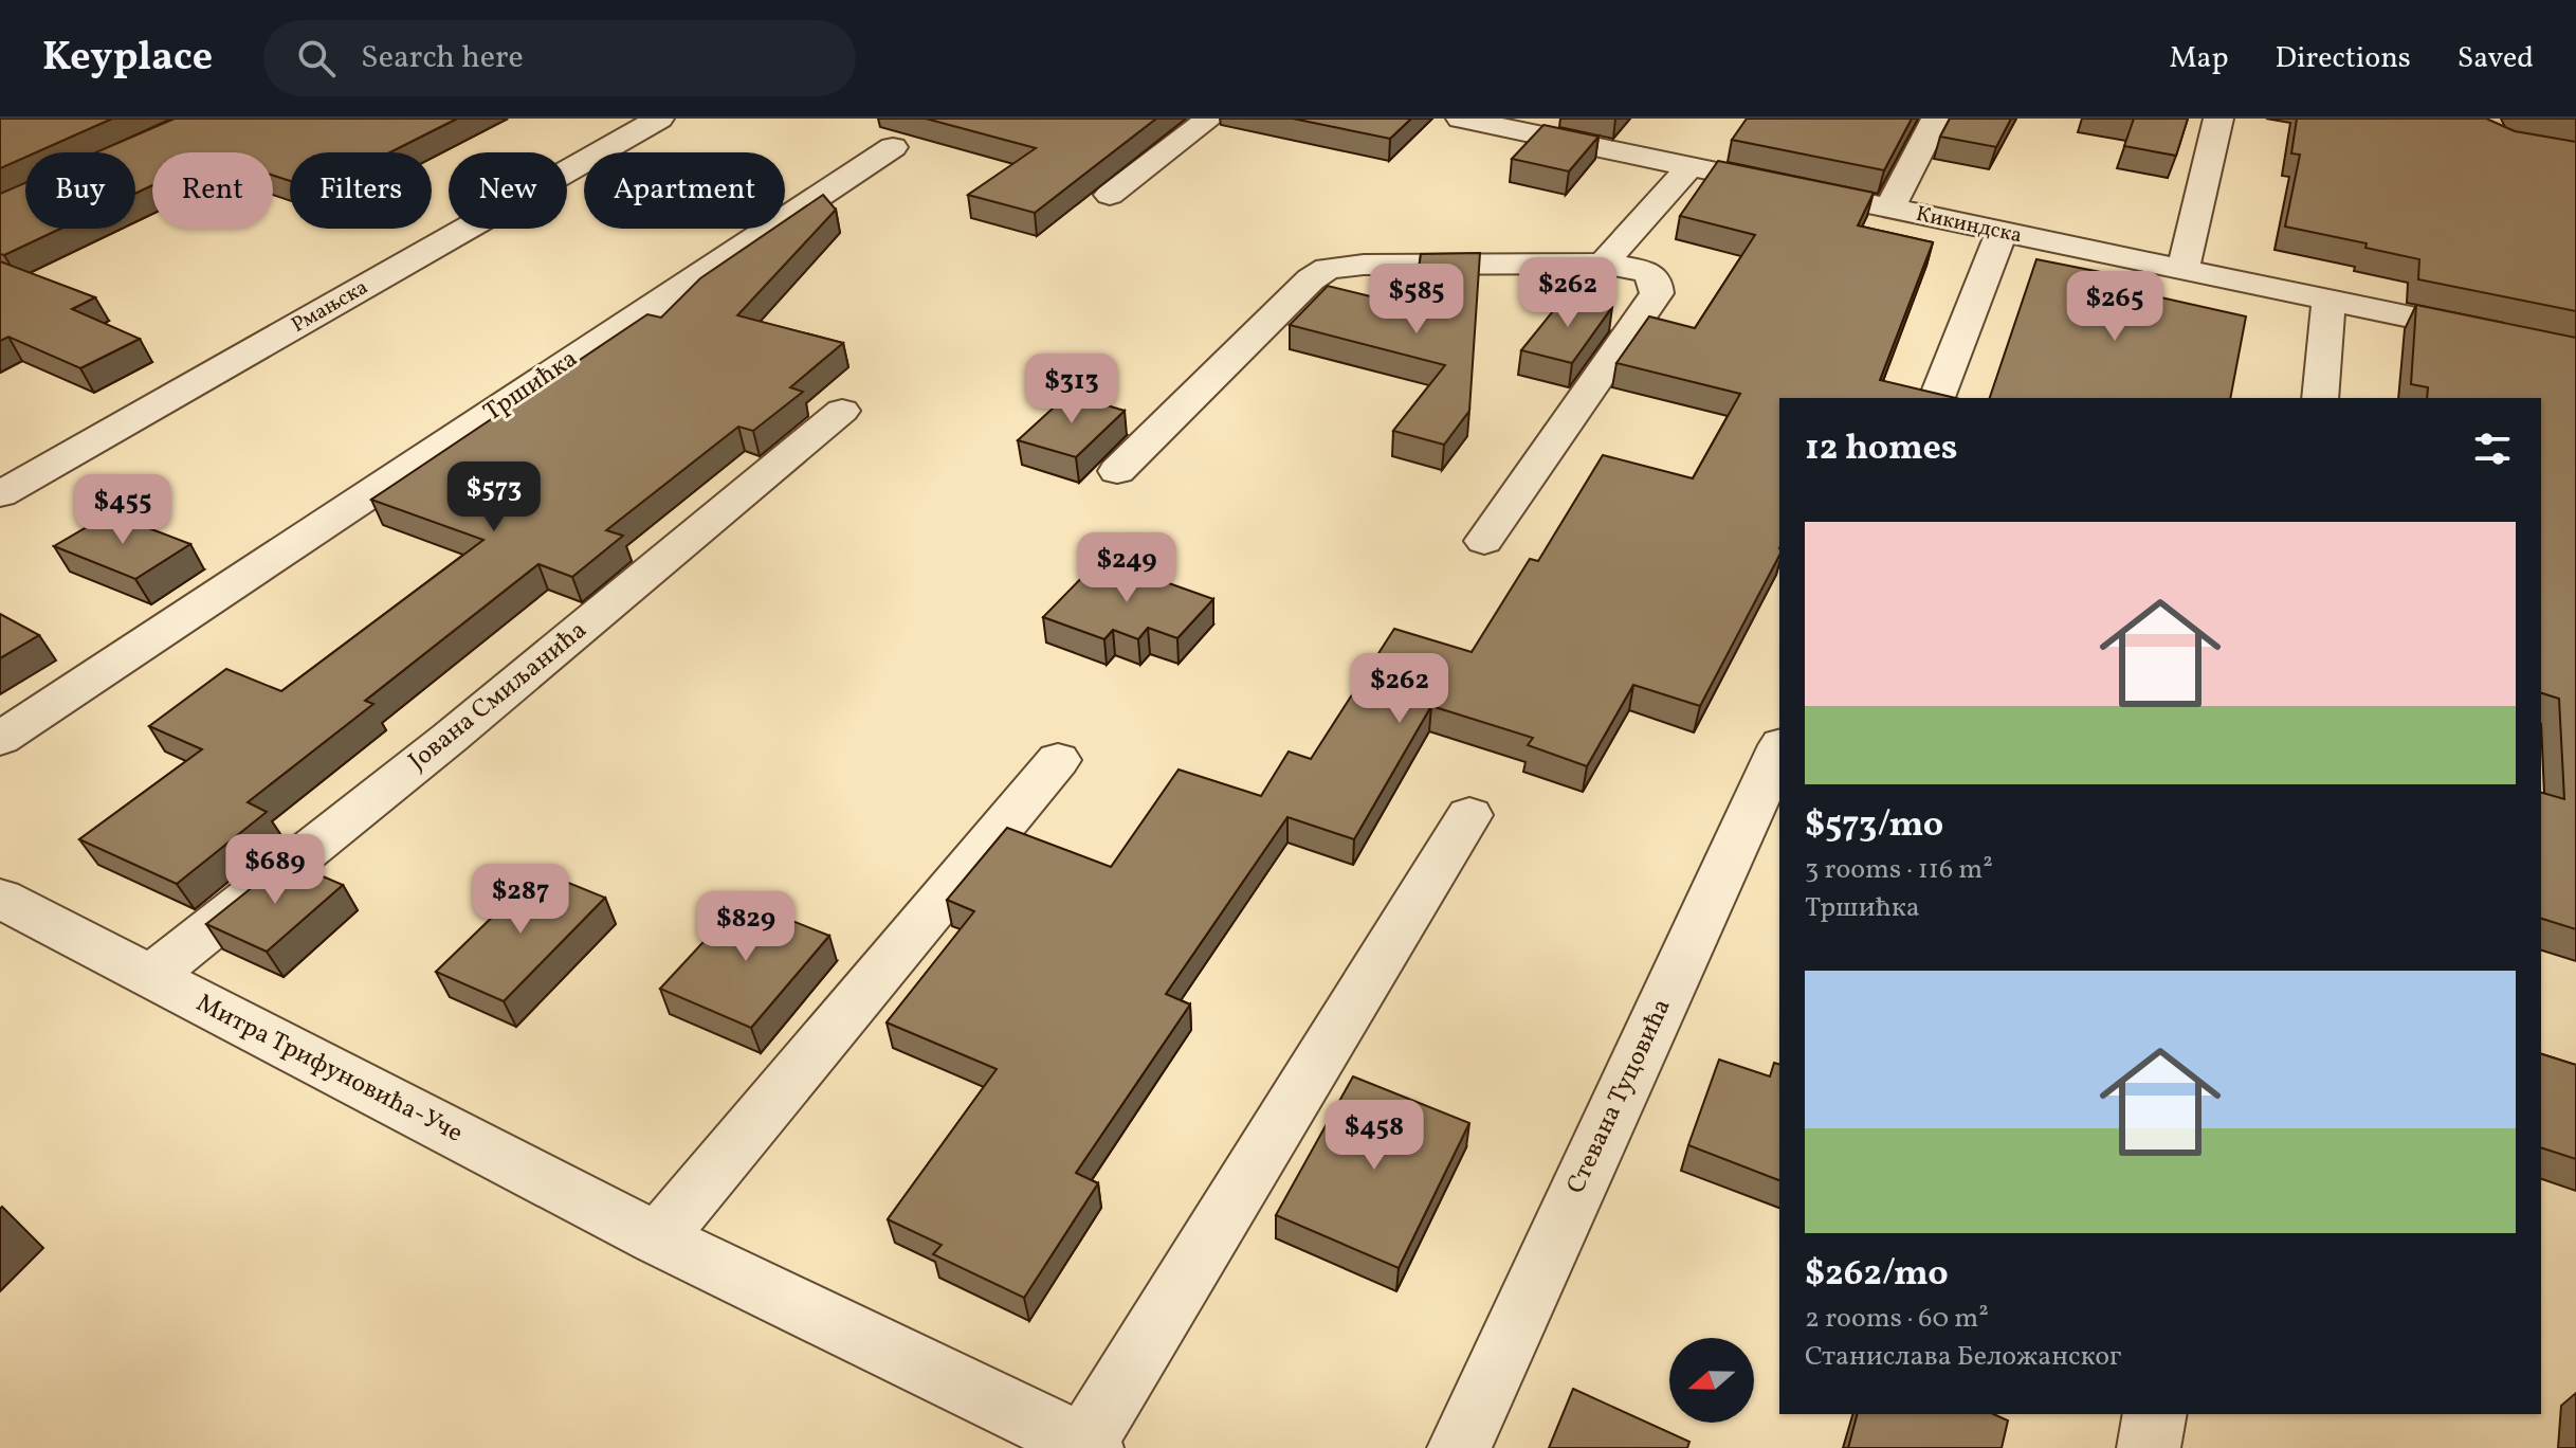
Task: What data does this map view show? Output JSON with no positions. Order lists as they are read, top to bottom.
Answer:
{
  "streets": {
    "street": [
      "Кикиндска",
      "Рмањска",
      "Тршићка",
      "Јована Смиљанића",
      "Митра Трифуновића-Уче",
      "Стевана Туцовића"
    ]
  },
  "crossings": [
    ["Јована Смиљанића", "Митра Трифуновића-Уче"]
  ],
  "north": "left",
  "page": {
    "header": "Keyplace",
    "search": "Search here",
    "nav": ["Map", "Directions", "Saved"],
    "chip": [
      "Buy",
      "Rent",
      "Filters",
      "New",
      "Apartment"
    ],
    "price": [
      "$262",
      "$585",
      "$265",
      "$313",
      "$573",
      "$455",
      "$249",
      "$262",
      "$689",
      "$287",
      "$829",
      "$458"
    ],
    "heading": "12 homes",
    "list": [
      {
        "name": "$573/mo",
        "note": "3 rooms · 116 m² · Тршићка"
      },
      {
        "name": "$262/mo",
        "note": "2 rooms · 60 m² · Станислава Беложанског"
      }
    ]
  }
}
